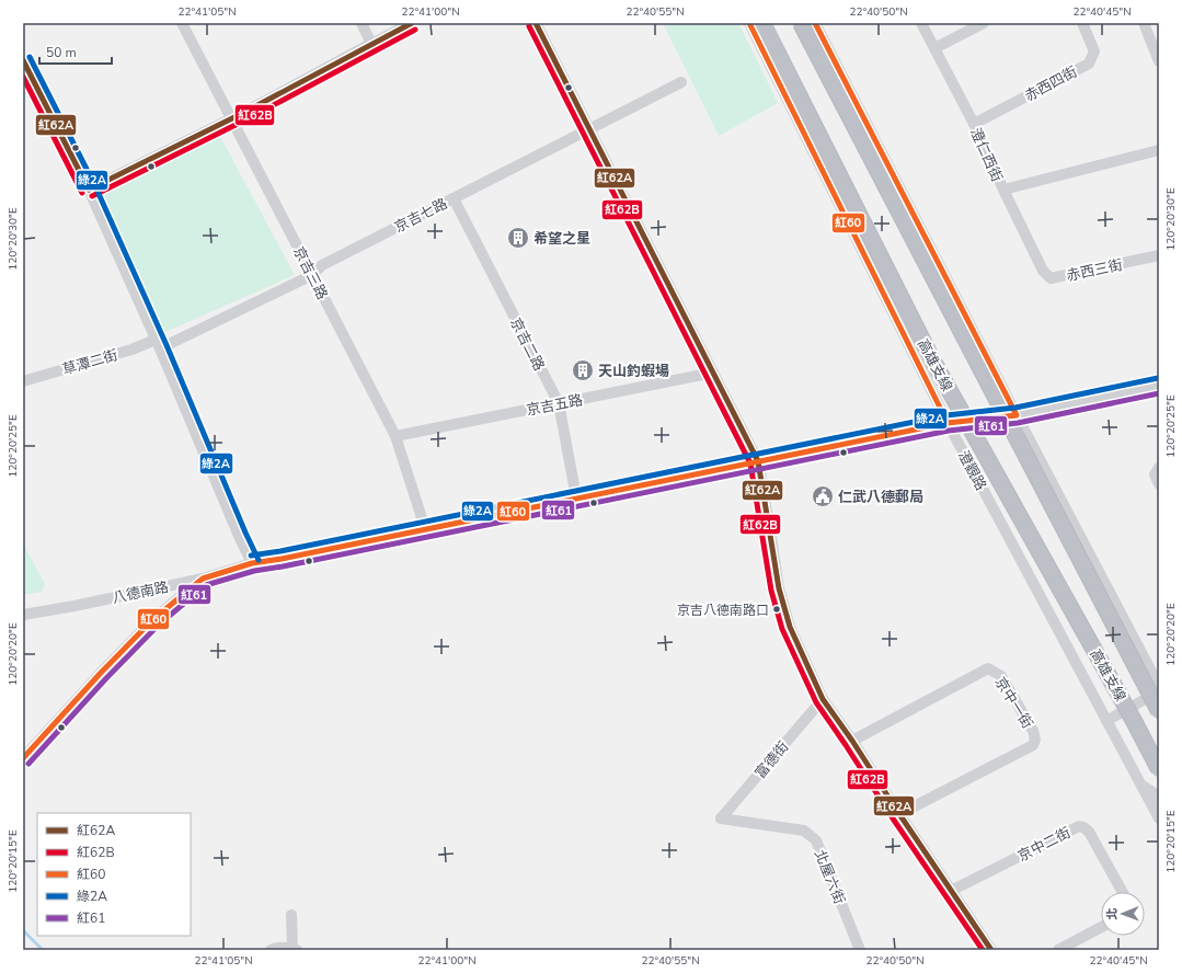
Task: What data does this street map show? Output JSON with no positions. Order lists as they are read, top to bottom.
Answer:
{
  "streets": {
    "highway": ["高雄支線"],
    "street": [
      "赤西四街",
      "澄仁西街",
      "京吉七路",
      "赤西三街",
      "京吉三路",
      "京吉二路",
      "草潭二街",
      "京吉五路",
      "澄觀路",
      "八德南路",
      "京中一街",
      "富德街",
      "京中二街",
      "北屋六街"
    ]
  },
  "crossings": [
    ["赤西四街", "澄仁西街"],
    ["澄仁西街", "赤西三街"],
    ["京吉七路", "京吉三路"],
    ["京吉七路", "京吉二路"],
    ["京吉七路", "草潭二街"],
    ["京吉三路", "京吉五路"],
    ["京吉三路", "八德南路"],
    ["京吉二路", "京吉五路"],
    ["京吉二路", "八德南路"],
    ["澄觀路", "八德南路"],
    ["富德街", "北屋六街"]
  ],
  "places": {
    "building": ["希望之星", "天山釣蝦場"],
    "public building": ["仁武八德郵局"],
    "other": ["京吉八德南路口"]
  },
  "lines": [
    "transit line 紅62A",
    "transit line 紅60",
    "transit line 紅62B",
    "transit line 綠2A",
    "transit line 紅61"
  ],
  "legend": [
    "紅62A",
    "紅62B",
    "紅60",
    "綠2A",
    "紅61"
  ],
  "scale_bar": "50 m",
  "north": "left",
  "coordinates": [
    "22°41'05\"N",
    "22°41'00\"N",
    "22°40'55\"N",
    "22°40'50\"N",
    "22°40'45\"N",
    "120°20'30\"E",
    "120°20'25\"E",
    "120°20'20\"E",
    "120°20'15\"E"
  ]
}
